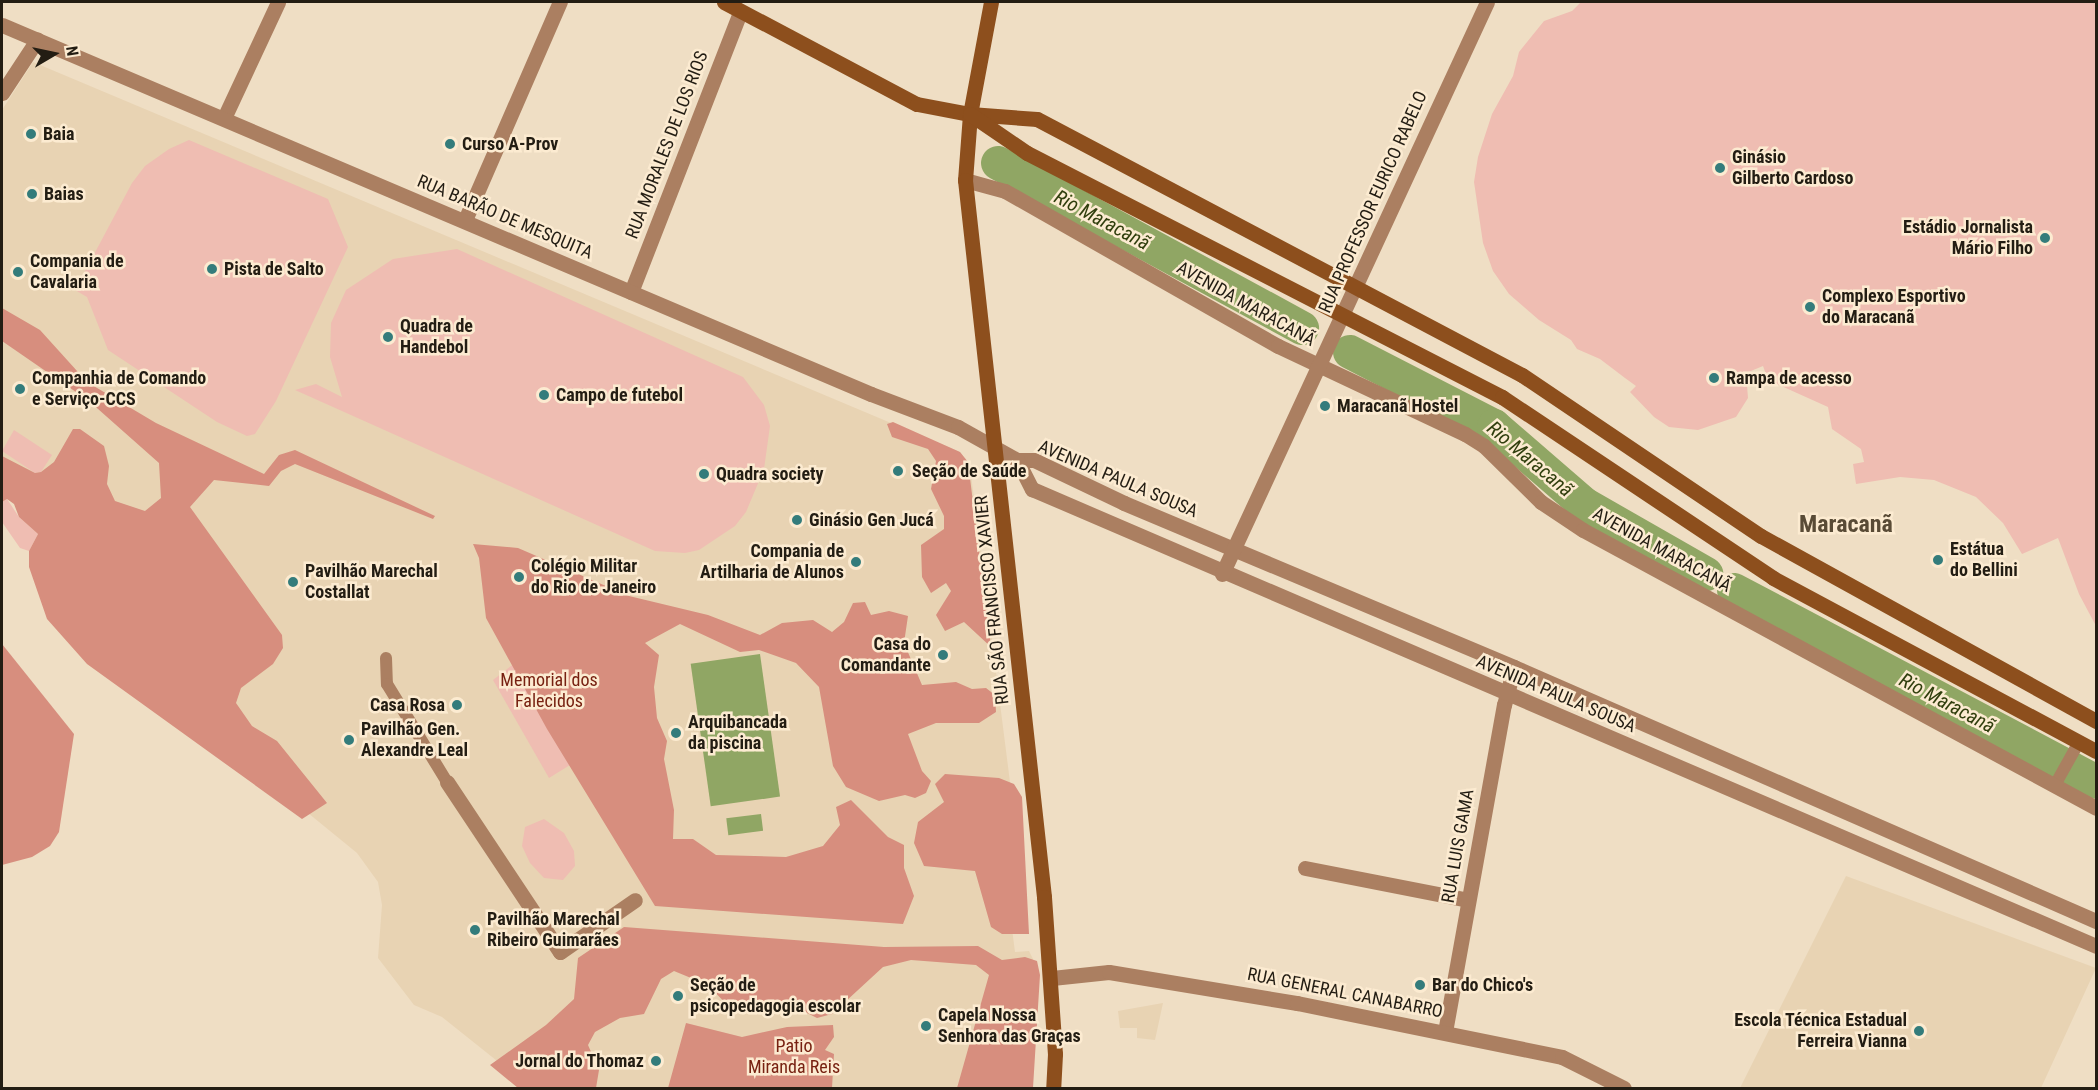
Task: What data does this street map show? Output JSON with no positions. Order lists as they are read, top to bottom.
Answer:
{
  "streets": {
    "main road": ["AVENIDA MARACANÃ", "RUA SÃO FRANCISCO XAVIER"],
    "street": [
      "RUA MORALES DE LOS RIOS",
      "RUA PROFESSOR EURICO RABELO",
      "RUA BARÃO DE MESQUITA",
      "AVENIDA PAULA SOUSA",
      "RUA LUIS GAMA",
      "RUA GENERAL CANABARRO"
    ]
  },
  "crossings": [
    ["RUA MORALES DE LOS RIOS", "RUA BARÃO DE MESQUITA"],
    ["RUA MORALES DE LOS RIOS", "AVENIDA MARACANÃ"],
    ["RUA PROFESSOR EURICO RABELO", "AVENIDA MARACANÃ"],
    ["RUA PROFESSOR EURICO RABELO", "AVENIDA PAULA SOUSA"],
    ["RUA BARÃO DE MESQUITA", "AVENIDA PAULA SOUSA"],
    ["RUA BARÃO DE MESQUITA", "RUA SÃO FRANCISCO XAVIER"],
    ["AVENIDA MARACANÃ", "RUA SÃO FRANCISCO XAVIER"],
    ["AVENIDA PAULA SOUSA", "RUA SÃO FRANCISCO XAVIER"],
    ["AVENIDA PAULA SOUSA", "RUA LUIS GAMA"],
    ["RUA SÃO FRANCISCO XAVIER", "RUA GENERAL CANABARRO"],
    ["RUA LUIS GAMA", "RUA GENERAL CANABARRO"]
  ],
  "districts": ["Maracanã"],
  "water": ["Rio Maracanã"],
  "parks": ["Memorial dos Falecidos", "Patio Miranda Reis"],
  "places": [
    "Baia",
    "Curso A-Prov",
    "Ginásio Gilberto Cardoso",
    "Baias",
    "Estádio Jornalista Mário Filho",
    "Pista de Salto",
    "Compania de Cavalaria",
    "Complexo Esportivo do Maracanã",
    "Quadra de Handebol",
    "Rampa de acesso",
    "Companhia de Comando e Serviço-CCS",
    "Campo de futebol",
    "Maracanã Hostel",
    "Seção de Saúde",
    "Quadra society",
    "Ginásio Gen Jucá",
    "Estátua do Bellini",
    "Compania de Artilharia de Alunos",
    "Colégio Militar do Rio de Janeiro",
    "Pavilhão Marechal Costallat",
    "Casa do Comandante",
    "Casa Rosa",
    "Arquibancada da piscina",
    "Pavilhão Gen. Alexandre Leal",
    "Pavilhão Marechal Ribeiro Guimarães",
    "Bar do Chico's",
    "Seção de psicopedagogia escolar",
    "Capela Nossa Senhora das Graças",
    "Escola Técnica Estadual Ferreira Vianna",
    "Jornal do Thomaz"
  ],
  "north": "right"
}
